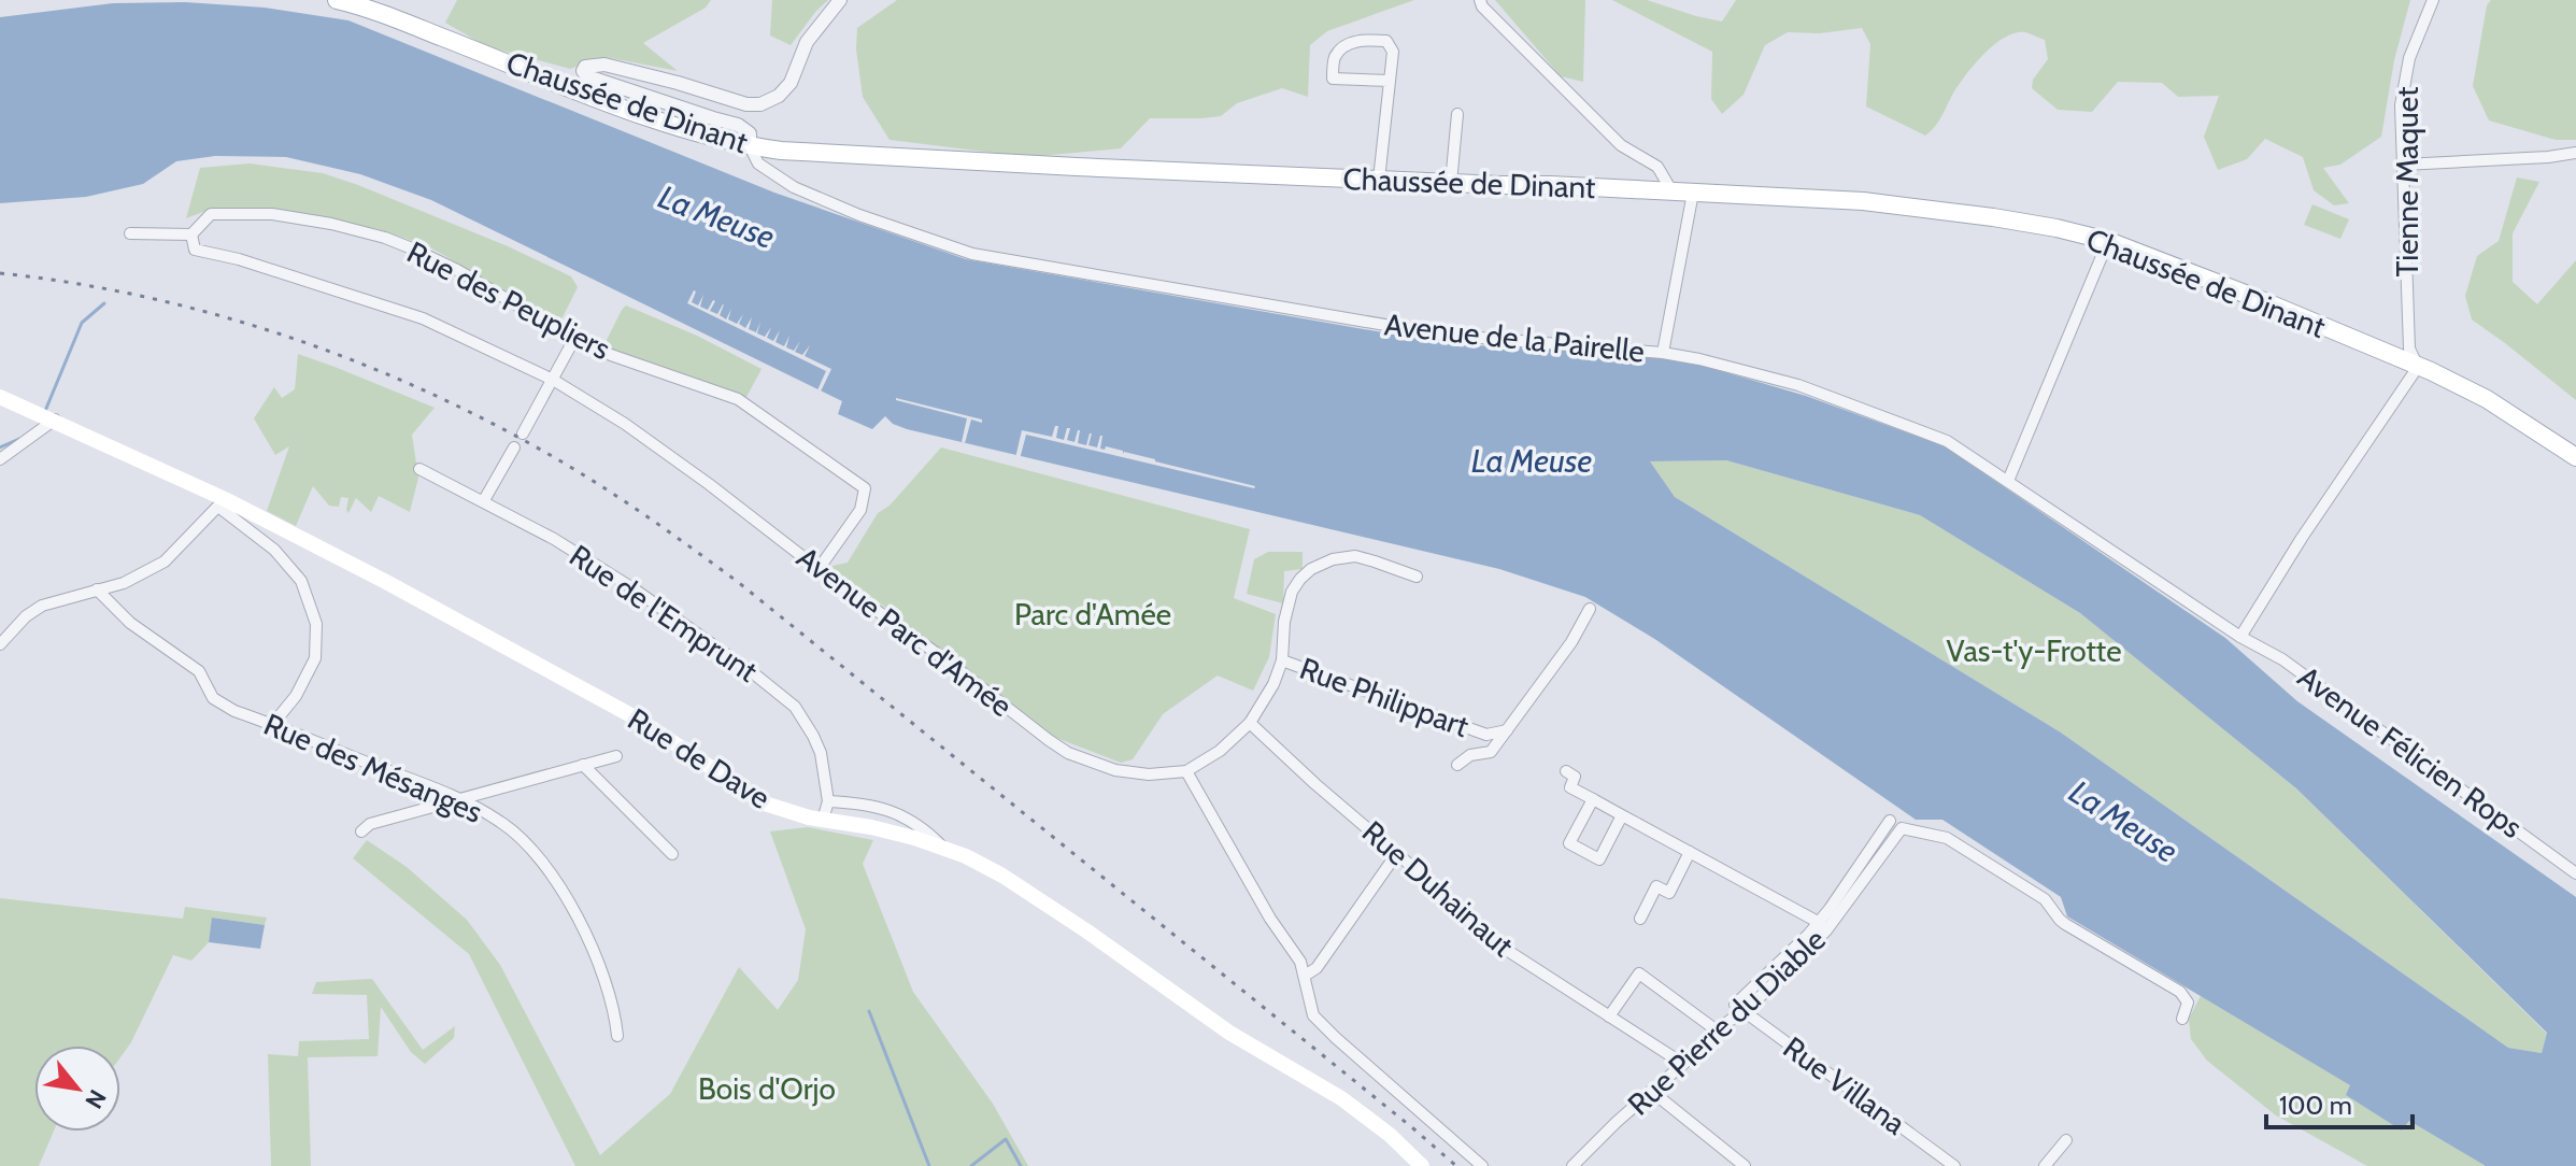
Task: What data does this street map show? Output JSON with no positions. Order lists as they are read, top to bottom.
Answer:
{
  "streets": {
    "main road": ["Chaussée de Dinant", "Rue de Dave"],
    "street": [
      "Tienne Maquet",
      "Rue des Peupliers",
      "Avenue de la Pairelle",
      "Rue de l'Emprunt",
      "Avenue Parc d'Amée",
      "Rue Philippart",
      "Avenue Félicien Rops",
      "Rue des Mésanges",
      "Rue Duhainaut",
      "Rue Pierre du Diable",
      "Rue Villana"
    ]
  },
  "crossings": [
    ["Chaussée de Dinant", "Tienne Maquet"],
    ["Chaussée de Dinant", "Avenue de la Pairelle"],
    ["Rue des Peupliers", "Avenue Parc d'Amée"],
    ["Avenue de la Pairelle", "Avenue Félicien Rops"],
    ["Rue de l'Emprunt", "Rue de Dave"],
    ["Rue Duhainaut", "Rue Pierre du Diable"],
    ["Rue Pierre du Diable", "Rue Villana"]
  ],
  "water": ["La Meuse"],
  "parks": ["Parc d'Amée", "Vas-t'y-Frotte", "Bois d'Orjo"],
  "scale_bar": "100 m",
  "north": "bottom right"
}
